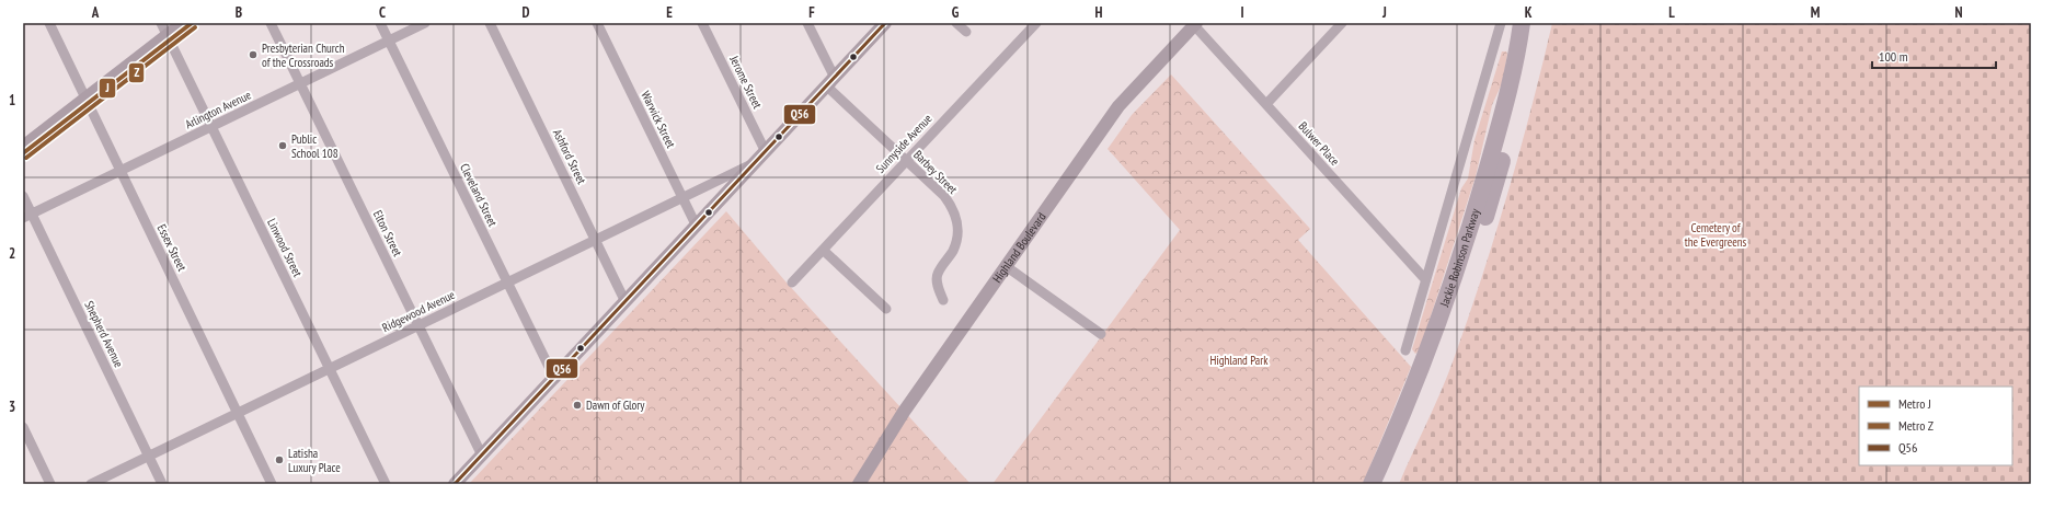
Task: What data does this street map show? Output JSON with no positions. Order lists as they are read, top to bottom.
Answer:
{
  "streets": {
    "highway": ["Jackie Robinson Parkway"],
    "main road": ["Highland Boulevard"],
    "street": [
      "Jerome Street",
      "Arlington Avenue",
      "Warwick Street",
      "Sunnyside Avenue",
      "Bulwer Place",
      "Ashford Street",
      "Barbey Street",
      "Cleveland Street",
      "Elton Street",
      "Essex Street",
      "Linwood Street",
      "Ridgewood Avenue",
      "Shepherd Avenue"
    ]
  },
  "crossings": [
    ["Jerome Street", "Ridgewood Avenue"],
    ["Arlington Avenue", "Cleveland Street"],
    ["Arlington Avenue", "Elton Street"],
    ["Arlington Avenue", "Essex Street"],
    ["Arlington Avenue", "Linwood Street"],
    ["Arlington Avenue", "Shepherd Avenue"],
    ["Warwick Street", "Ridgewood Avenue"],
    ["Sunnyside Avenue", "Barbey Street"],
    ["Bulwer Place", "Highland Boulevard"],
    ["Bulwer Place", "Jackie Robinson Parkway"],
    ["Ashford Street", "Ridgewood Avenue"],
    ["Cleveland Street", "Ridgewood Avenue"],
    ["Elton Street", "Ridgewood Avenue"],
    ["Essex Street", "Ridgewood Avenue"],
    ["Linwood Street", "Ridgewood Avenue"],
    ["Ridgewood Avenue", "Shepherd Avenue"]
  ],
  "parks": ["Cemetery of the Evergreens", "Highland Park"],
  "places": [
    "Presbyterian Church of the Crossroads",
    "Public School 108",
    "Dawn of Glory",
    "Latisha Luxury Place"
  ],
  "lines": ["metro line J", "transit line Q56", "metro line Z"],
  "legend": ["Metro J", "Metro Z", "Q56"],
  "scale_bar": "100 m",
  "grid": {
    "columns": [
      "A",
      "B",
      "C",
      "D",
      "E",
      "F",
      "G",
      "H",
      "I",
      "J",
      "K",
      "L",
      "M",
      "N"
    ],
    "rows": ["1", "2", "3"]
  }
}
